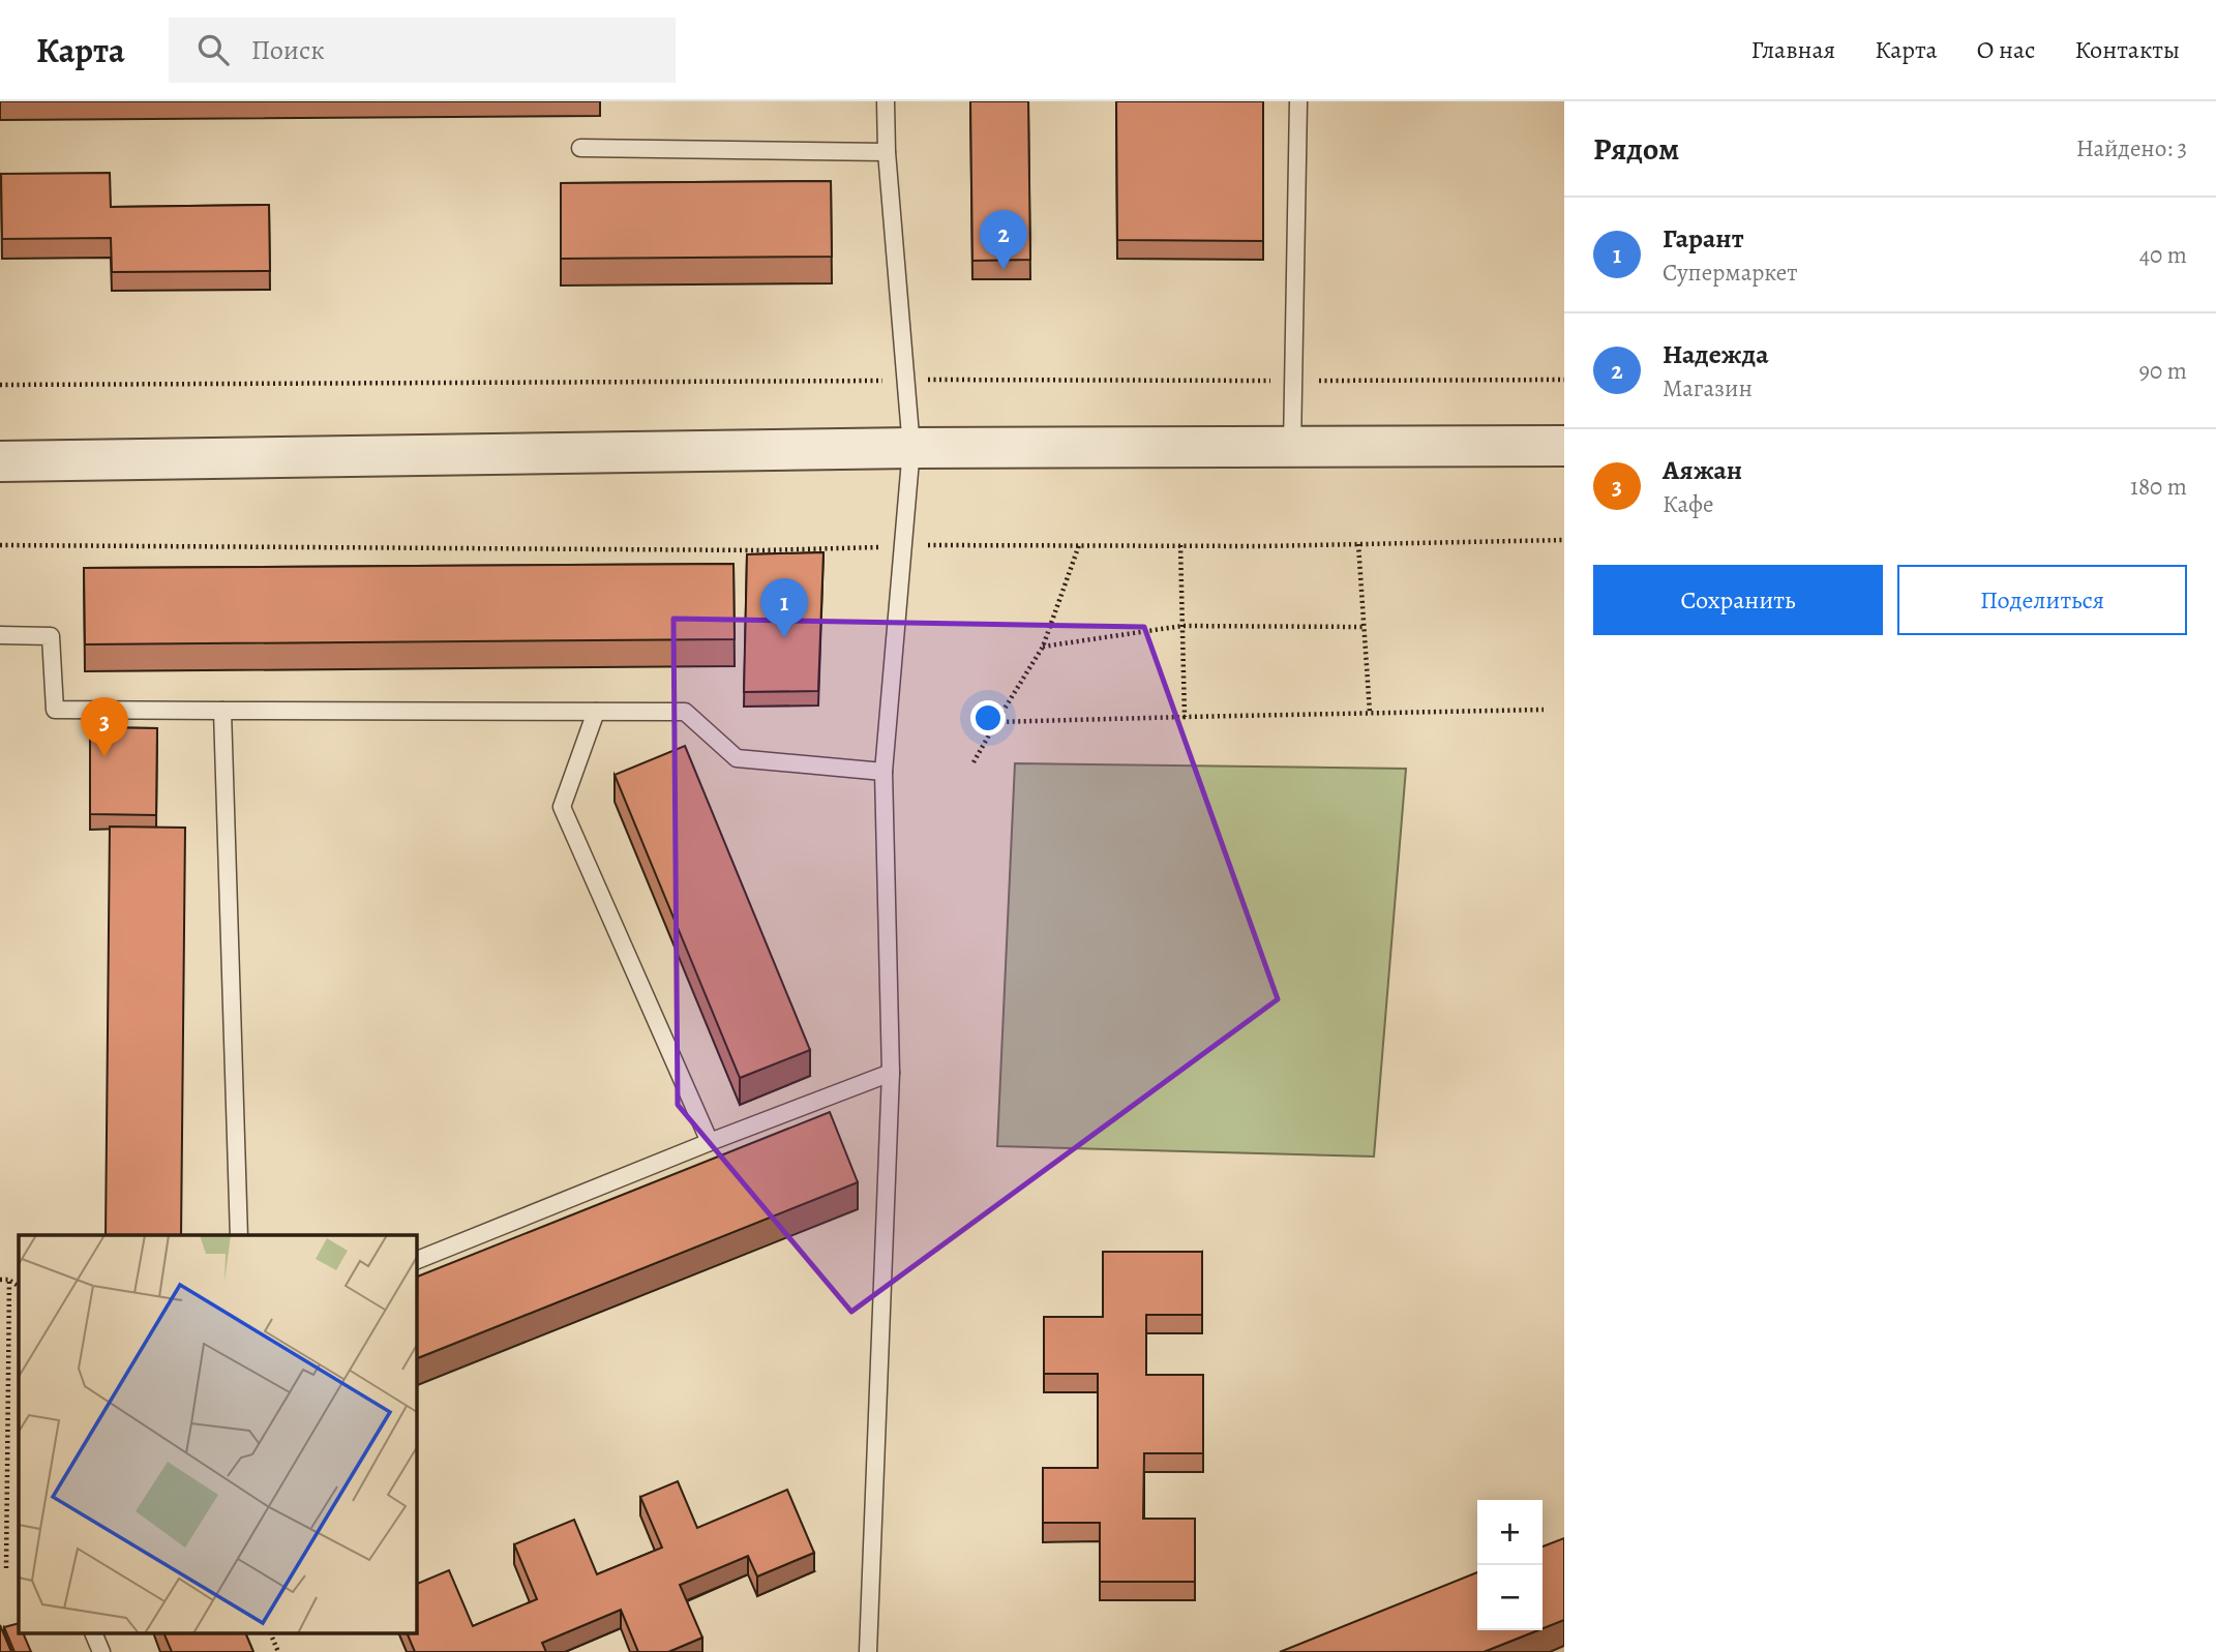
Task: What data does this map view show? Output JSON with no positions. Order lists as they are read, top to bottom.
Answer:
{
  "page": {
    "header": "Карта",
    "search": "Поиск",
    "nav": [
      "Главная",
      "Карта",
      "О нас",
      "Контакты"
    ],
    "heading": ["Рядом", "Найдено: 3"],
    "list": [
      {
        "mark": "1",
        "name": "Гарант",
        "note": "Супермаркет",
        "value": "40 m"
      },
      {
        "mark": "2",
        "name": "Надежда",
        "note": "Магазин",
        "value": "90 m"
      },
      {
        "mark": "3",
        "name": "Аяжан",
        "note": "Кафе",
        "value": "180 m"
      }
    ],
    "pins": ["2", "1", "3"],
    "buttons": ["Сохранить", "Поделиться"],
    "map_buttons": ["+", "−"]
  }
}
